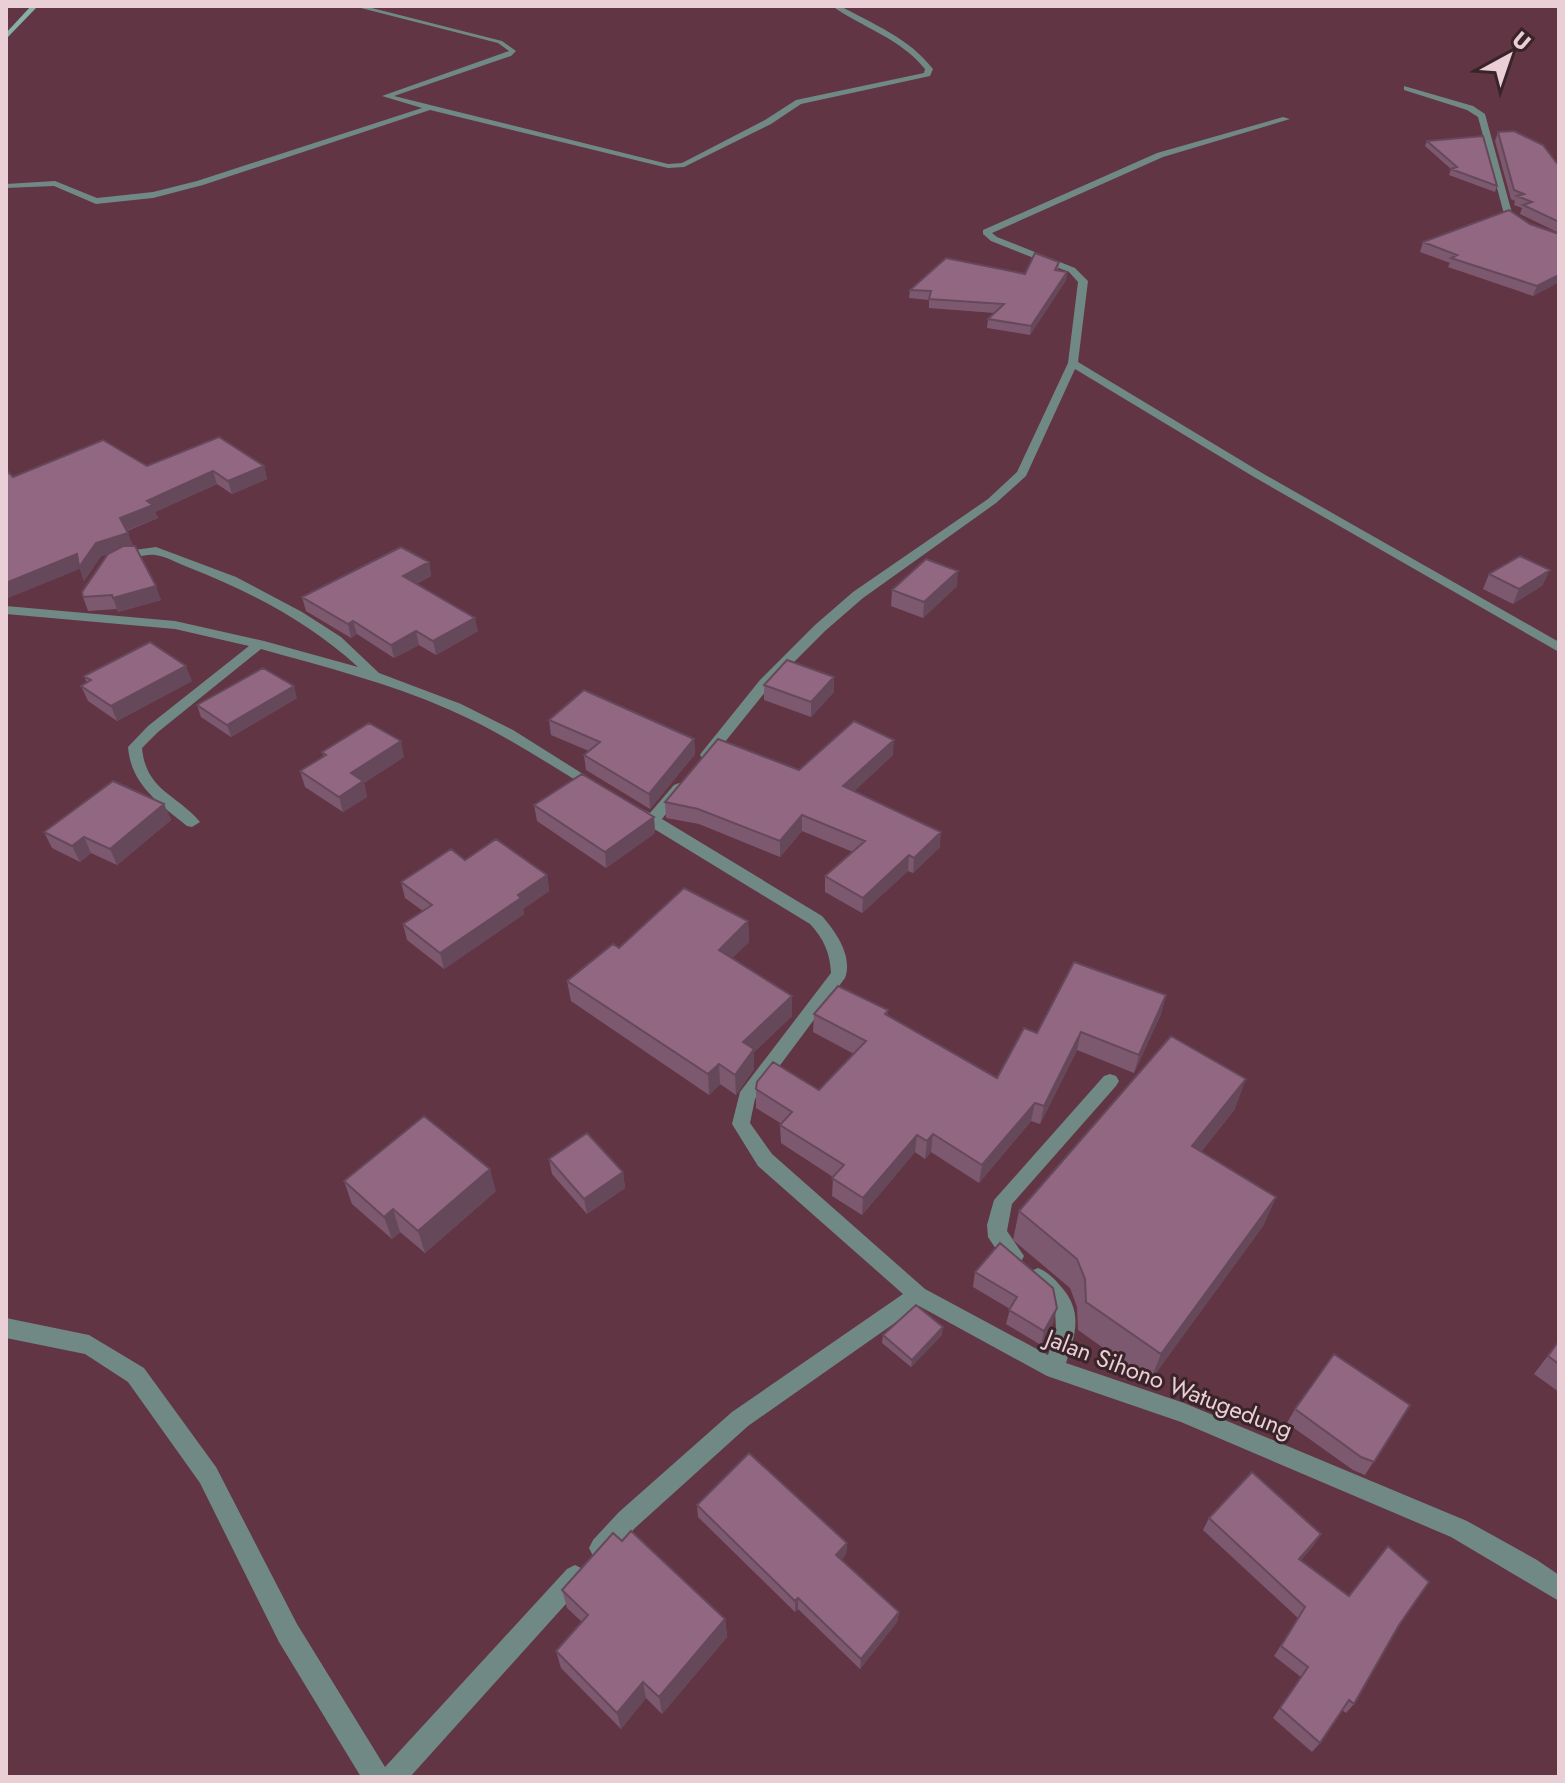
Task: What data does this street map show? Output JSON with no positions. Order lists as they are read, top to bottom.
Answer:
{
  "streets": {
    "street": ["Jalan Sihono Watugedung"]
  },
  "north": "top right"
}
